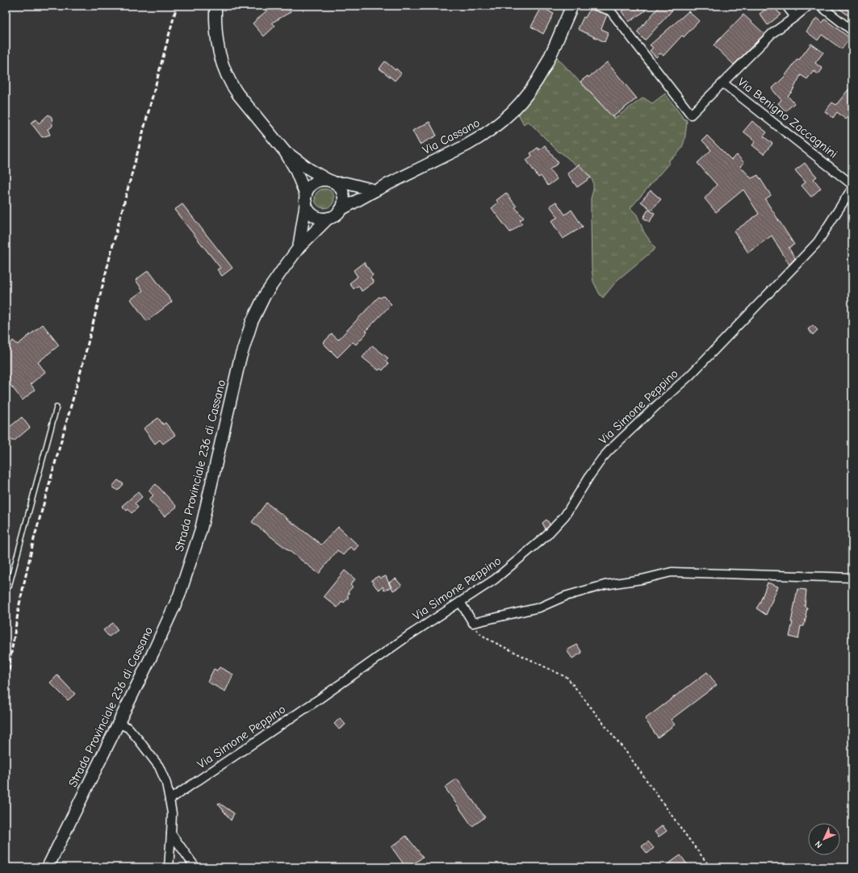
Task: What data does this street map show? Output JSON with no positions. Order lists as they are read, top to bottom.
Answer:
{
  "streets": {
    "main road": ["Via Cassano", "Strada Provinciale 236 di Cassano"],
    "street": ["Via Benigno Zaccagnini", "Via Simone Peppino"]
  },
  "crossings": [
    ["Via Cassano", "Strada Provinciale 236 di Cassano"]
  ],
  "north": "bottom left"
}
